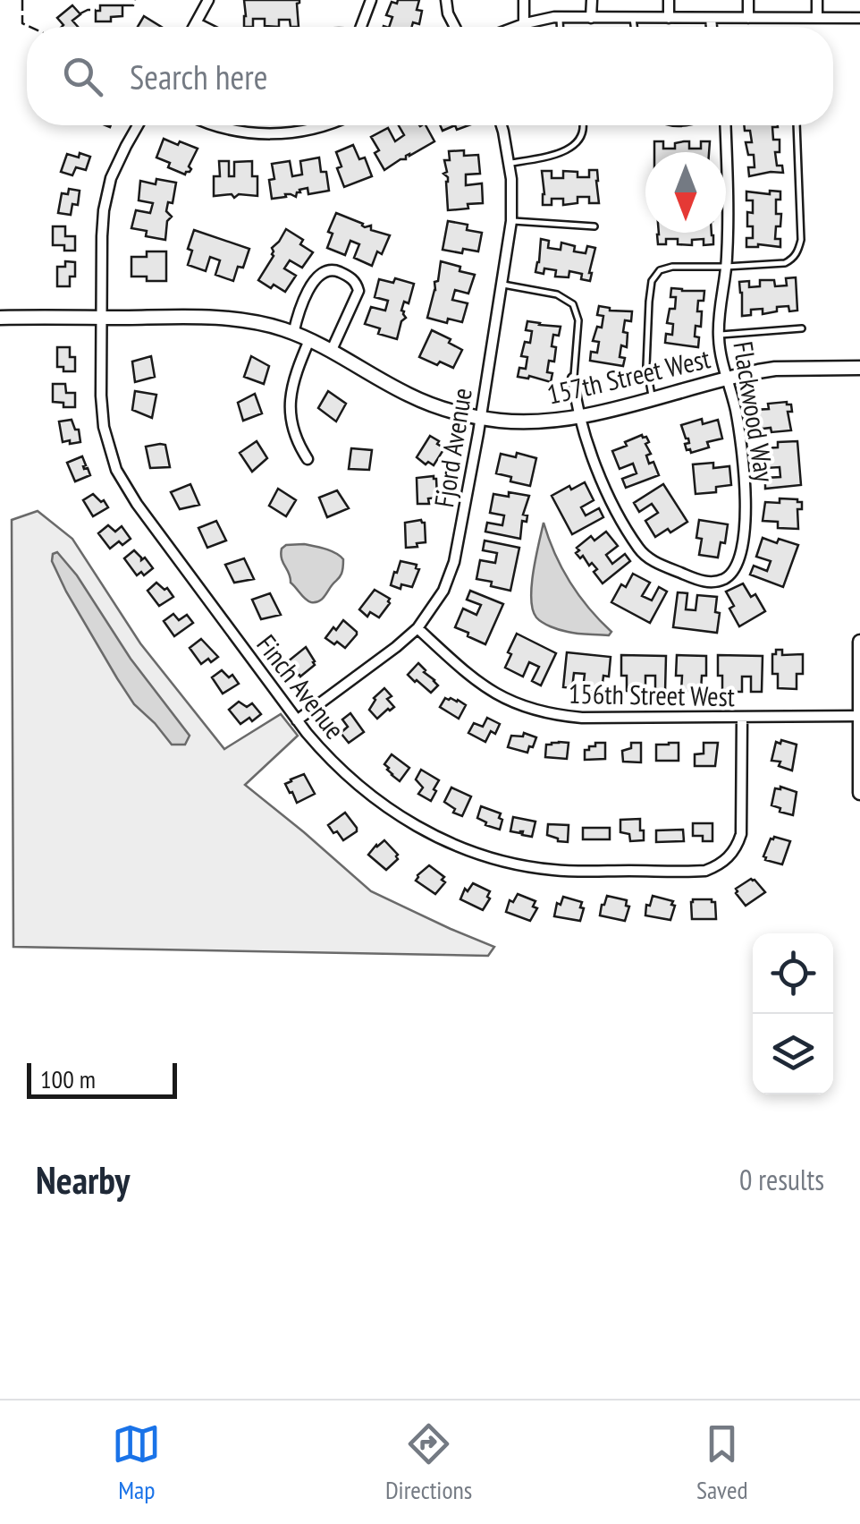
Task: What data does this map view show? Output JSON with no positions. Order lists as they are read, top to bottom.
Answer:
{
  "streets": {
    "street": [
      "157th Street West",
      "Flackwood Way",
      "Fjord Avenue",
      "Finch Avenue",
      "156th Street West"
    ]
  },
  "crossings": [
    ["157th Street West", "Flackwood Way"],
    ["157th Street West", "Fjord Avenue"],
    ["157th Street West", "Finch Avenue"],
    ["Fjord Avenue", "Finch Avenue"],
    ["Fjord Avenue", "156th Street West"],
    ["Finch Avenue", "156th Street West"]
  ],
  "scale_bar": "100 m",
  "north": "bottom",
  "page": {
    "search": "Search here",
    "scale": "100 m",
    "heading": ["Nearby", "0 results"],
    "nav": ["Map", "Directions", "Saved"]
  }
}
